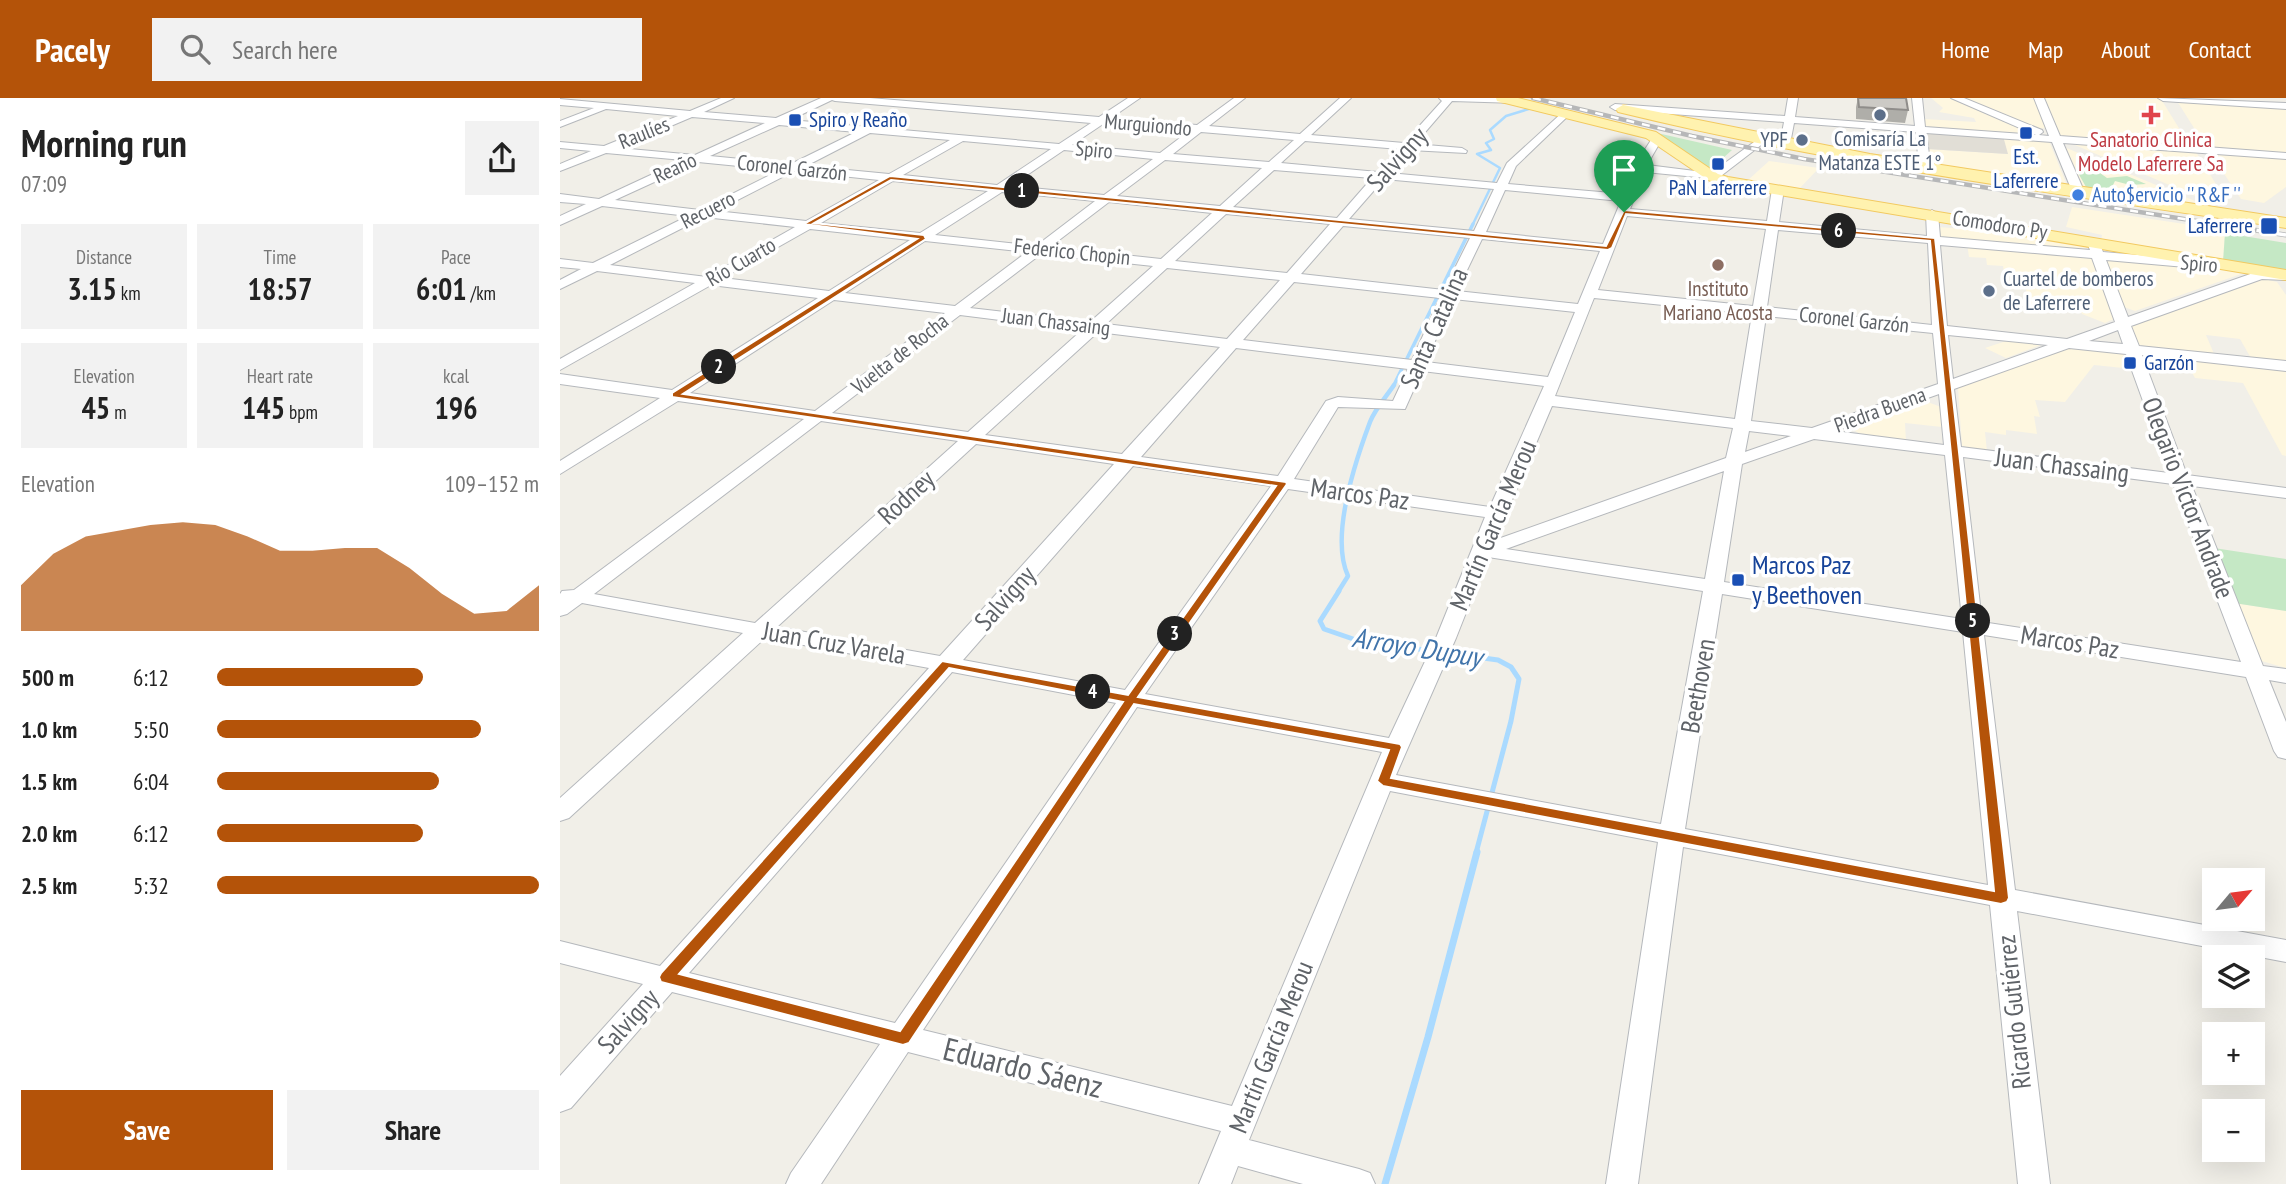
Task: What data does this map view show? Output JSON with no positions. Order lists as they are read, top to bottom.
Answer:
{
  "streets": {
    "main road": ["Comodoro Py"],
    "street": [
      "Murguiondo",
      "Raulíes",
      "Spiro",
      "Salvigny",
      "Reaño",
      "Coronel Garzón",
      "Recuero",
      "Federico Chopin",
      "Río Cuarto",
      "Juan Chassaing",
      "Santa Catalina",
      "Vuelta de Rocha",
      "Piedra Buena",
      "Marcos Paz",
      "Rodney",
      "Olegario Victor Andrade",
      "Martín García Merou",
      "Juan Cruz Varela",
      "Beethoven",
      "Ricardo Gutiérrez",
      "Eduardo Sáenz"
    ]
  },
  "crossings": [
    ["Murguiondo", "Salvigny"],
    ["Murguiondo", "Recuero"],
    ["Murguiondo", "Río Cuarto"],
    ["Murguiondo", "Vuelta de Rocha"],
    ["Murguiondo", "Rodney"],
    ["Raulíes", "Spiro"],
    ["Raulíes", "Coronel Garzón"],
    ["Spiro", "Salvigny"],
    ["Spiro", "Reaño"],
    ["Spiro", "Recuero"],
    ["Spiro", "Río Cuarto"],
    ["Spiro", "Santa Catalina"],
    ["Spiro", "Vuelta de Rocha"],
    ["Spiro", "Rodney"],
    ["Spiro", "Martín García Merou"],
    ["Salvigny", "Coronel Garzón"],
    ["Salvigny", "Federico Chopin"],
    ["Salvigny", "Juan Chassaing"],
    ["Salvigny", "Marcos Paz"],
    ["Salvigny", "Juan Cruz Varela"],
    ["Salvigny", "Eduardo Sáenz"],
    ["Reaño", "Coronel Garzón"],
    ["Reaño", "Federico Chopin"],
    ["Coronel Garzón", "Recuero"],
    ["Coronel Garzón", "Río Cuarto"],
    ["Coronel Garzón", "Santa Catalina"],
    ["Coronel Garzón", "Vuelta de Rocha"],
    ["Coronel Garzón", "Piedra Buena"],
    ["Coronel Garzón", "Rodney"],
    ["Coronel Garzón", "Olegario Victor Andrade"],
    ["Coronel Garzón", "Martín García Merou"],
    ["Coronel Garzón", "Beethoven"],
    ["Coronel Garzón", "Ricardo Gutiérrez"],
    ["Recuero", "Federico Chopin"],
    ["Recuero", "Juan Chassaing"],
    ["Comodoro Py", "Santa Catalina"],
    ["Comodoro Py", "Piedra Buena"],
    ["Comodoro Py", "Olegario Victor Andrade"],
    ["Comodoro Py", "Martín García Merou"],
    ["Comodoro Py", "Beethoven"],
    ["Comodoro Py", "Ricardo Gutiérrez"],
    ["Federico Chopin", "Río Cuarto"],
    ["Federico Chopin", "Santa Catalina"],
    ["Federico Chopin", "Vuelta de Rocha"],
    ["Federico Chopin", "Rodney"],
    ["Federico Chopin", "Martín García Merou"],
    ["Río Cuarto", "Juan Chassaing"],
    ["Juan Chassaing", "Santa Catalina"],
    ["Juan Chassaing", "Vuelta de Rocha"],
    ["Juan Chassaing", "Piedra Buena"],
    ["Juan Chassaing", "Rodney"],
    ["Juan Chassaing", "Olegario Victor Andrade"],
    ["Juan Chassaing", "Martín García Merou"],
    ["Juan Chassaing", "Beethoven"],
    ["Juan Chassaing", "Ricardo Gutiérrez"],
    ["Santa Catalina", "Marcos Paz"],
    ["Santa Catalina", "Juan Cruz Varela"],
    ["Santa Catalina", "Eduardo Sáenz"],
    ["Vuelta de Rocha", "Marcos Paz"],
    ["Vuelta de Rocha", "Juan Cruz Varela"],
    ["Piedra Buena", "Marcos Paz"],
    ["Piedra Buena", "Olegario Victor Andrade"],
    ["Piedra Buena", "Martín García Merou"],
    ["Piedra Buena", "Beethoven"],
    ["Piedra Buena", "Ricardo Gutiérrez"],
    ["Marcos Paz", "Rodney"],
    ["Marcos Paz", "Olegario Victor Andrade"],
    ["Marcos Paz", "Martín García Merou"],
    ["Marcos Paz", "Beethoven"],
    ["Marcos Paz", "Ricardo Gutiérrez"],
    ["Rodney", "Juan Cruz Varela"],
    ["Martín García Merou", "Juan Cruz Varela"],
    ["Martín García Merou", "Eduardo Sáenz"]
  ],
  "water": ["Arroyo Dupuy"],
  "places": {
    "other": [
      "Comisaría La Matanza ESTE 1°",
      "YPF",
      "Auto$ervicio '' R&F ''",
      "Instituto Mariano Acosta",
      "Cuartel de bomberos de Laferrere"
    ],
    "health": ["Sanatorio Clinica Modelo Laferrere Sa"],
    "transit": [
      "Spiro y Reaño",
      "Est. Laferrere",
      "PaN Laferrere",
      "Laferrere",
      "Garzón",
      "Marcos Paz y Beethoven"
    ]
  },
  "north": "top right",
  "page": {
    "header": "Pacely",
    "search": "Search here",
    "nav": [
      "Home",
      "Map",
      "About",
      "Contact"
    ],
    "heading": ["Morning run", "07:09"],
    "pins": [
      "1",
      "6",
      "2",
      "5",
      "3",
      "4"
    ],
    "stats": [
      ["Distance", "3.15 km"],
      ["Time", "18:57"],
      ["Pace", "6:01 /km"],
      ["Elevation", "45 m"],
      ["Heart rate", "145 bpm"],
      ["kcal", "196"]
    ],
    "chart": ["Elevation", "109–152 m"],
    "list": [
      {
        "name": "500 m",
        "note": "6:12"
      },
      {
        "name": "1.0 km",
        "note": "5:50"
      },
      {
        "name": "1.5 km",
        "note": "6:04"
      },
      {
        "name": "2.0 km",
        "note": "6:12"
      },
      {
        "name": "2.5 km",
        "note": "5:32"
      }
    ],
    "map_buttons": ["+", "−"],
    "buttons": ["Save", "Share"]
  }
}
